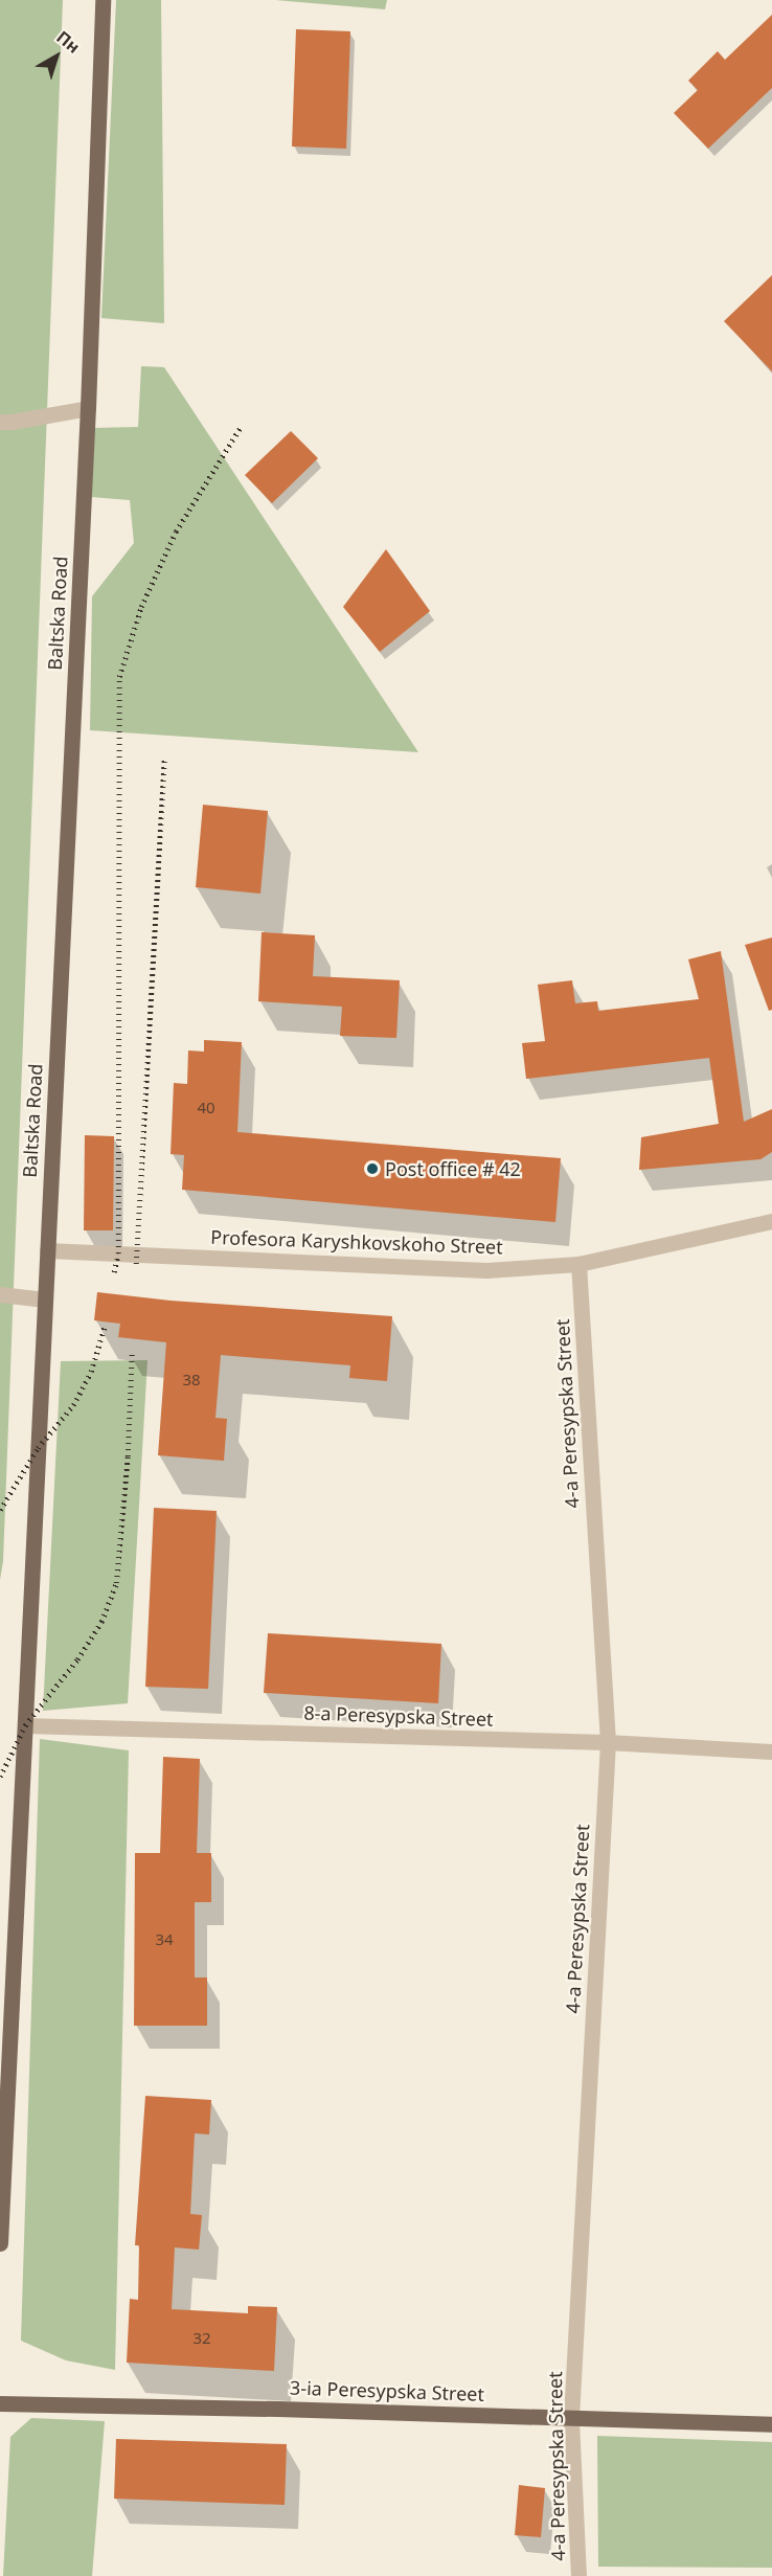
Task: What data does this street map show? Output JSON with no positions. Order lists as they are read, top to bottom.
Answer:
{
  "streets": {
    "main road": ["Baltska Road", "3-ia Peresypska Street"],
    "street": ["Profesora Karyshkovskoho Street", "4-a Peresypska Street", "8-a Peresypska Street"]
  },
  "crossings": [
    ["Baltska Road", "Profesora Karyshkovskoho Street"],
    ["Baltska Road", "8-a Peresypska Street"],
    ["Profesora Karyshkovskoho Street", "4-a Peresypska Street"],
    ["4-a Peresypska Street", "8-a Peresypska Street"],
    ["4-a Peresypska Street", "3-ia Peresypska Street"]
  ],
  "places": ["Post office # 42"],
  "house_numbers": [
    "40",
    "38",
    "34",
    "32"
  ],
  "north": "top right"
}
